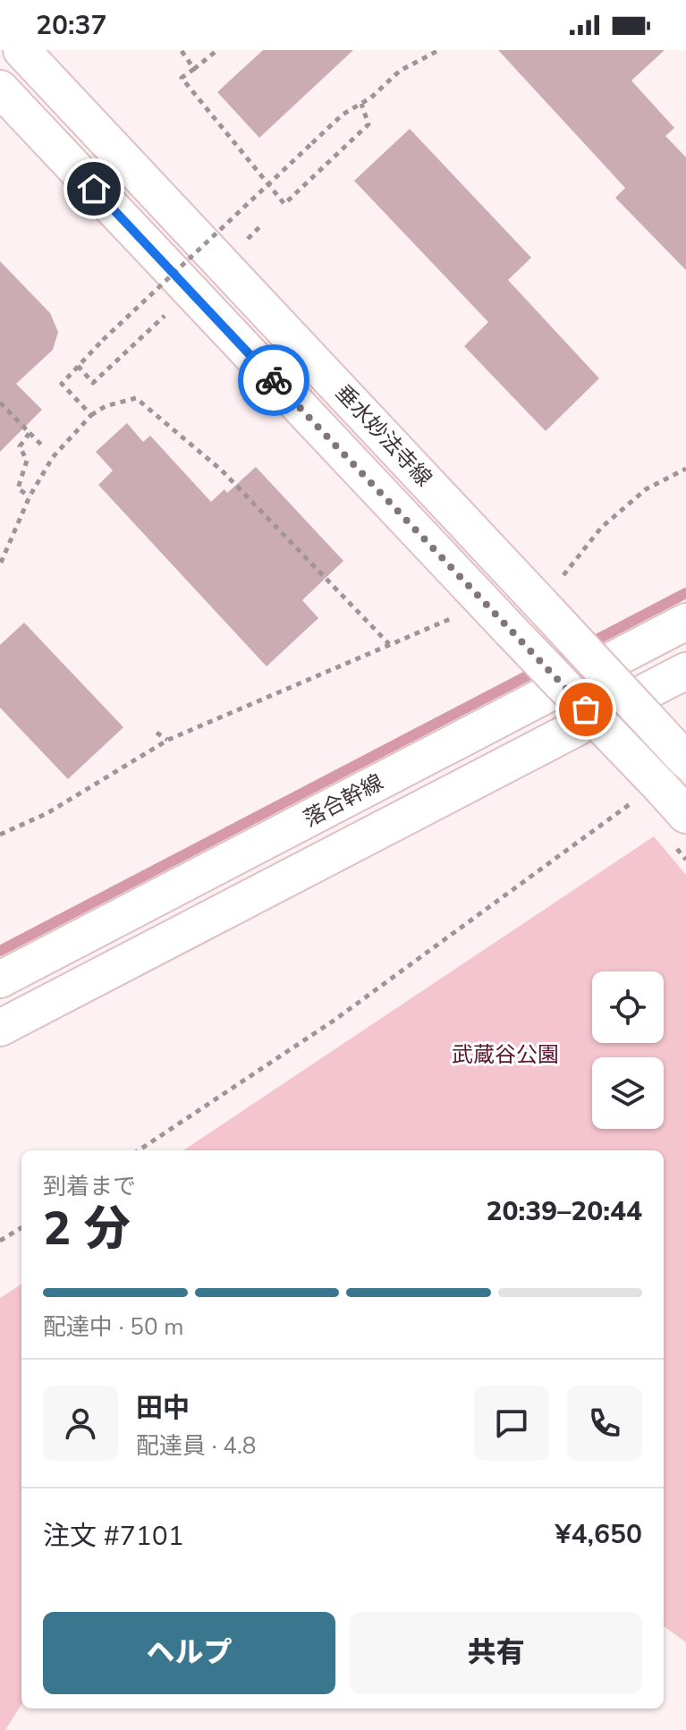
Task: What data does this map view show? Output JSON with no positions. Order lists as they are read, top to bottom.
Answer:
{
  "streets": {
    "street": ["垂水妙法寺線", "落合幹線"]
  },
  "parks": ["武蔵谷公園"],
  "page": {
    "status": "20:37",
    "heading": ["2 分", "到着まで", "20:39–20:44"],
    "panel": [
      "田中",
      "配達員 · 4.8",
      "注文 #7101",
      "¥4,650"
    ],
    "bar": "配達中 · 50 m",
    "buttons": ["ヘルプ", "共有"]
  }
}
